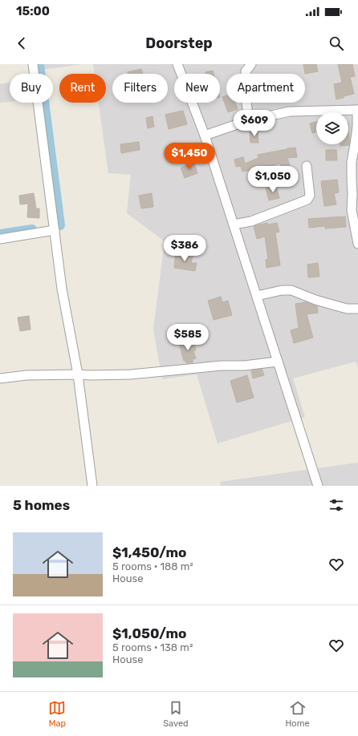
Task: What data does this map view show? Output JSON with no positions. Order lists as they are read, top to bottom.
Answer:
{
  "page": {
    "status": "15:00",
    "header": "Doorstep",
    "chip": [
      "Buy",
      "Rent",
      "Filters",
      "New",
      "Apartment"
    ],
    "price": [
      "$609",
      "$1,450",
      "$1,050",
      "$386",
      "$585"
    ],
    "heading": "5 homes",
    "list": [
      {
        "name": "$1,450/mo",
        "note": "5 rooms · 188 m² · House"
      },
      {
        "name": "$1,050/mo",
        "note": "5 rooms · 138 m² · House"
      }
    ],
    "tabs": ["Map", "Saved", "Home"]
  }
}
